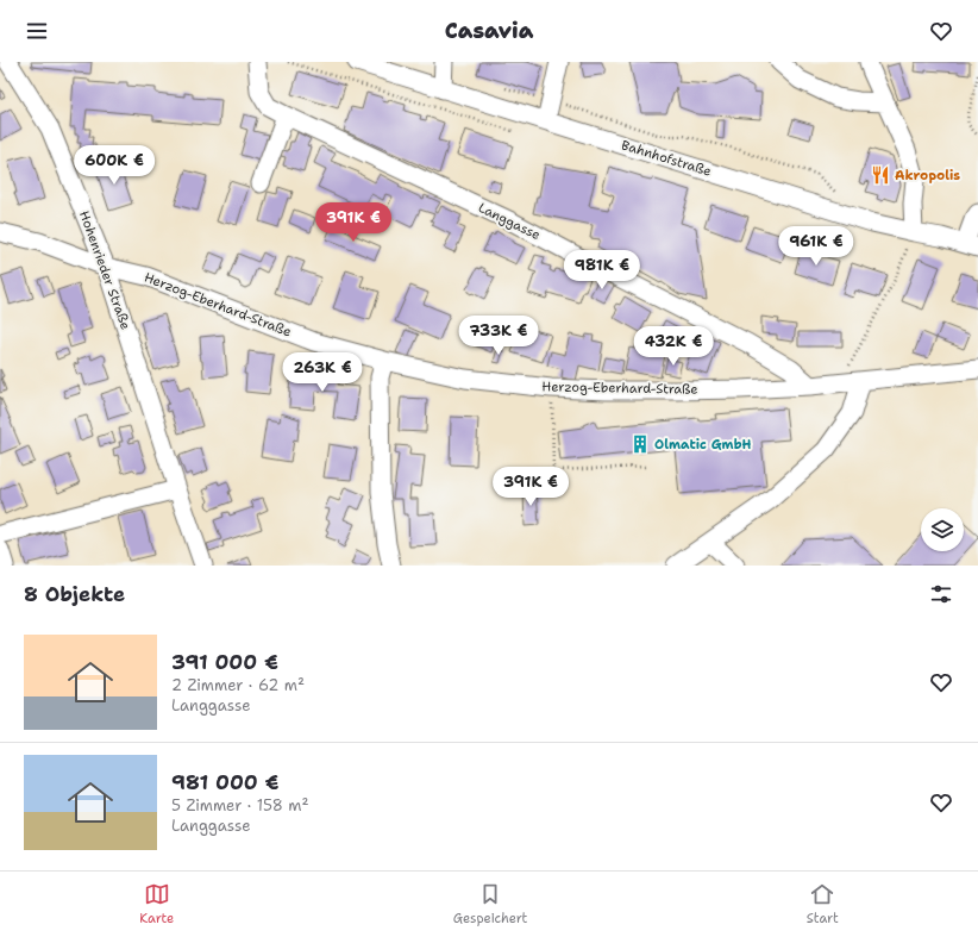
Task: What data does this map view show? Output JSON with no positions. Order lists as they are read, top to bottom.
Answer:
{
  "streets": {
    "street": [
      "Bahnhofstraße",
      "Langgasse",
      "Hohenrieder Straße",
      "Herzog-Eberhard-Straße"
    ]
  },
  "crossings": [
    ["Langgasse", "Herzog-Eberhard-Straße"],
    ["Hohenrieder Straße", "Herzog-Eberhard-Straße"]
  ],
  "places": {
    "restaurant": ["Akropolis"],
    "building": ["Olmatic GmbH"]
  },
  "page": {
    "header": "Casavia",
    "price": [
      "600K €",
      "391K €",
      "961K €",
      "981K €",
      "733K €",
      "432K €",
      "263K €",
      "391K €"
    ],
    "heading": "8 Objekte",
    "list": [
      {
        "name": "391 000 €",
        "note": "2 Zimmer · 62 m² · Langgasse"
      },
      {
        "name": "981 000 €",
        "note": "5 Zimmer · 158 m² · Langgasse"
      }
    ],
    "tabs": ["Karte", "Gespeichert", "Start"]
  }
}
